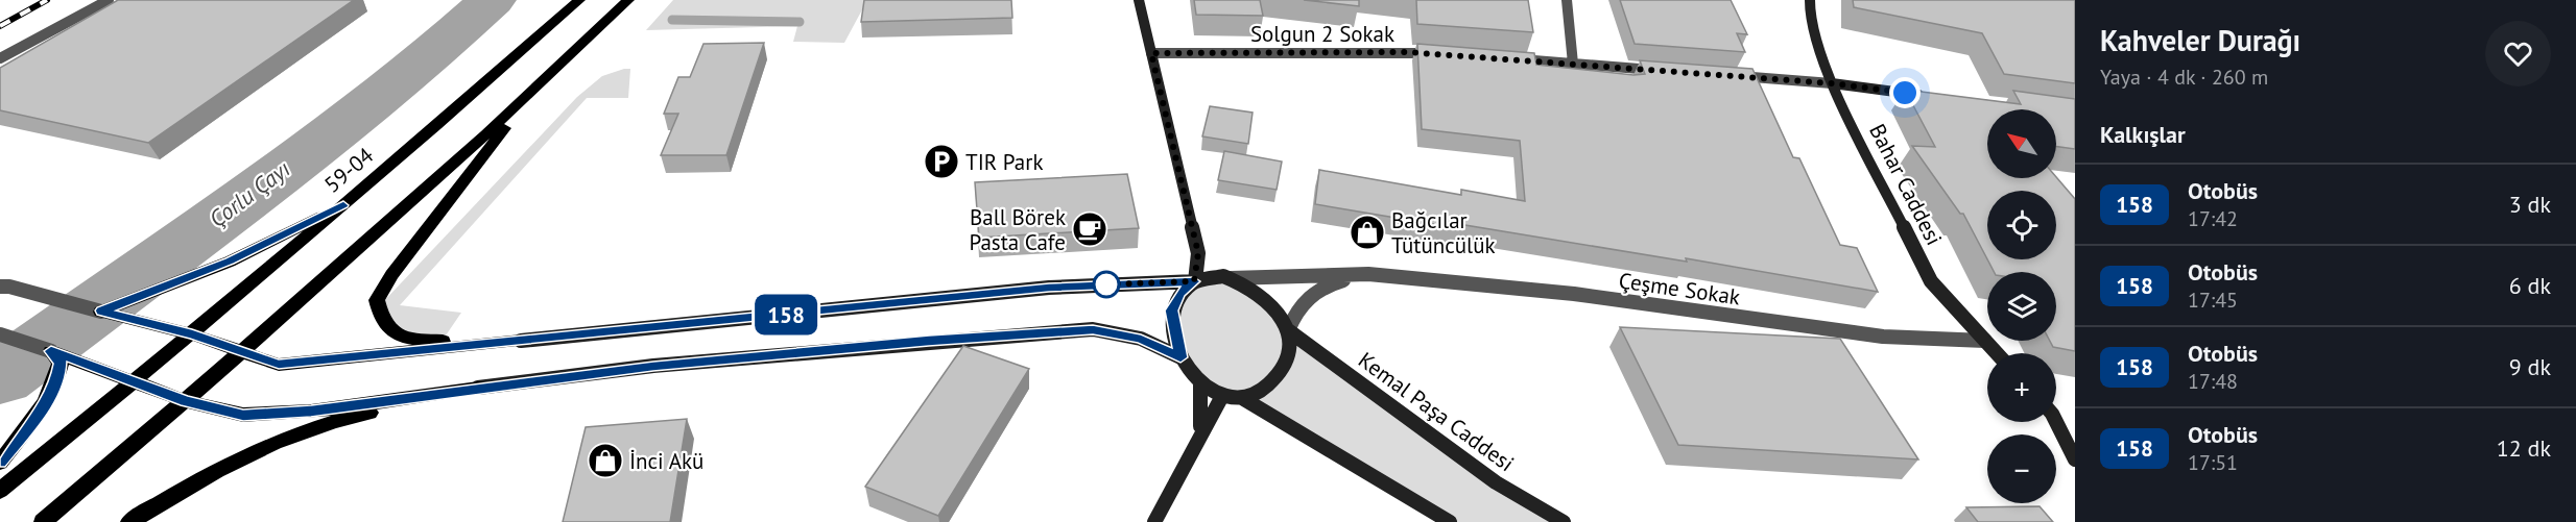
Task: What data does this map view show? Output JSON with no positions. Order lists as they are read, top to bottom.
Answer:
{
  "streets": {
    "main road": ["59-04", "Bahar Caddesi", "Kemal Paşa Caddesi"],
    "street": ["Solgun 2 Sokak", "Çeşme Sokak"]
  },
  "crossings": [
    ["Bahar Caddesi", "Çeşme Sokak"]
  ],
  "water": ["Çorlu Çayı"],
  "places": {
    "parking": ["TIR Park"],
    "cafe": ["Ball Börek Pasta Cafe"],
    "shop": ["Bağcılar Tütüncülük", "İnci Akü"]
  },
  "lines": ["bus line 158"],
  "north": "top left",
  "page": {
    "on_map": "158",
    "heading": [
      ["Kahveler Durağı", "Yaya · 4 dk · 260 m"],
      "Kalkışlar"
    ],
    "map_buttons": ["+", "−"],
    "list": [
      {
        "mark": "158",
        "name": "Otobüs",
        "note": "17:42",
        "value": "3 dk"
      },
      {
        "mark": "158",
        "name": "Otobüs",
        "note": "17:45",
        "value": "6 dk"
      },
      {
        "mark": "158",
        "name": "Otobüs",
        "note": "17:48",
        "value": "9 dk"
      },
      {
        "mark": "158",
        "name": "Otobüs",
        "note": "17:51",
        "value": "12 dk"
      }
    ]
  }
}
